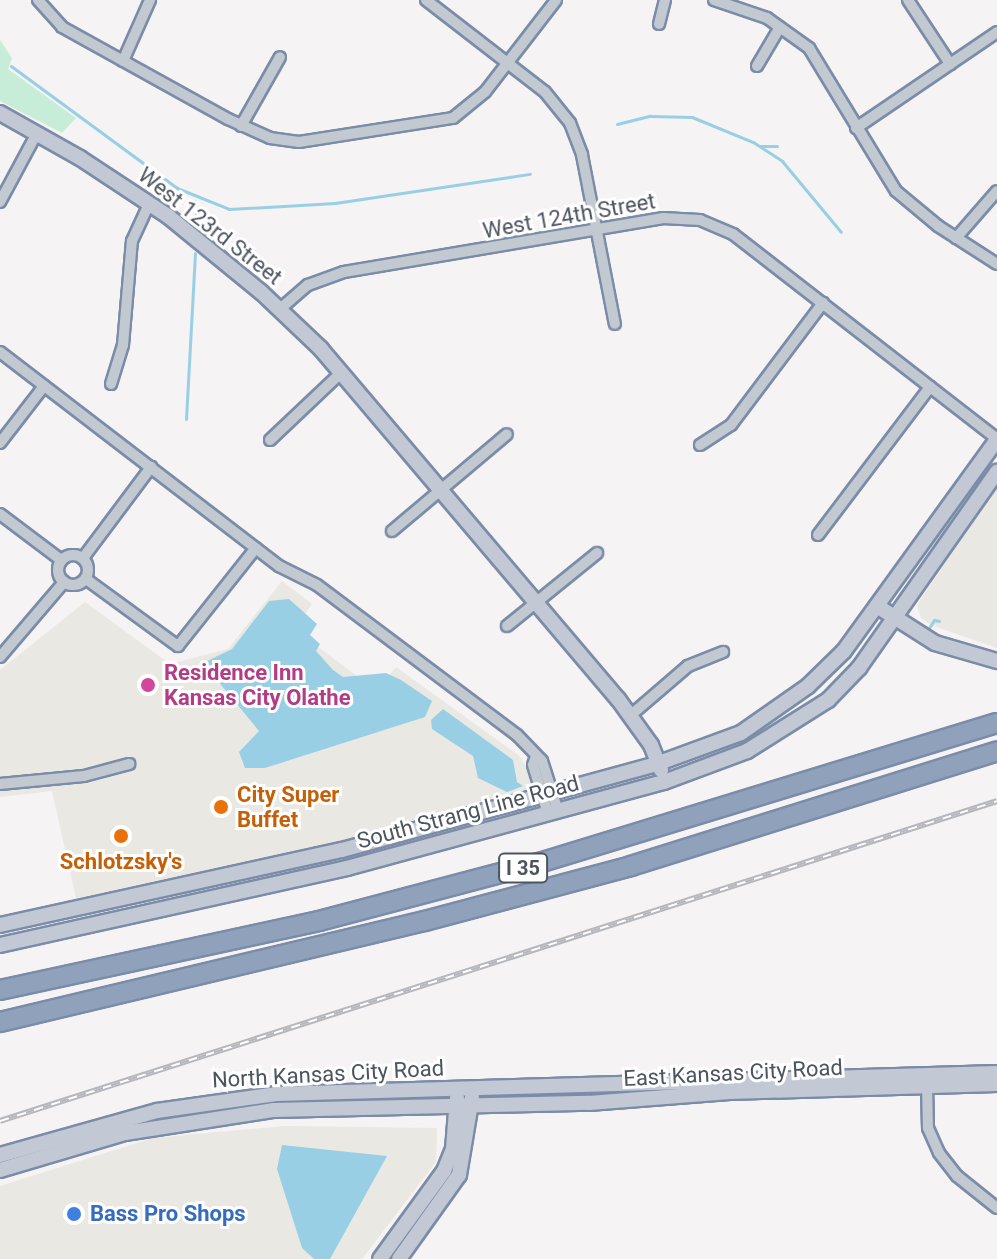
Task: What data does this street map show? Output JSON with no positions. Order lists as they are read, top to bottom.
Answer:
{
  "streets": {
    "highway": ["I 35"],
    "main road": [
      "West 123rd Street",
      "South Strang Line Road",
      "East Kansas City Road",
      "North Kansas City Road"
    ],
    "street": ["West 124th Street"]
  },
  "crossings": [
    ["West 124th Street", "West 123rd Street"],
    ["West 124th Street", "South Strang Line Road"],
    ["West 123rd Street", "South Strang Line Road"],
    ["East Kansas City Road", "North Kansas City Road"]
  ],
  "places": [
    "Residence Inn Kansas City Olathe",
    "City Super Buffet",
    "Schlotzsky's",
    "Bass Pro Shops"
  ]
}
